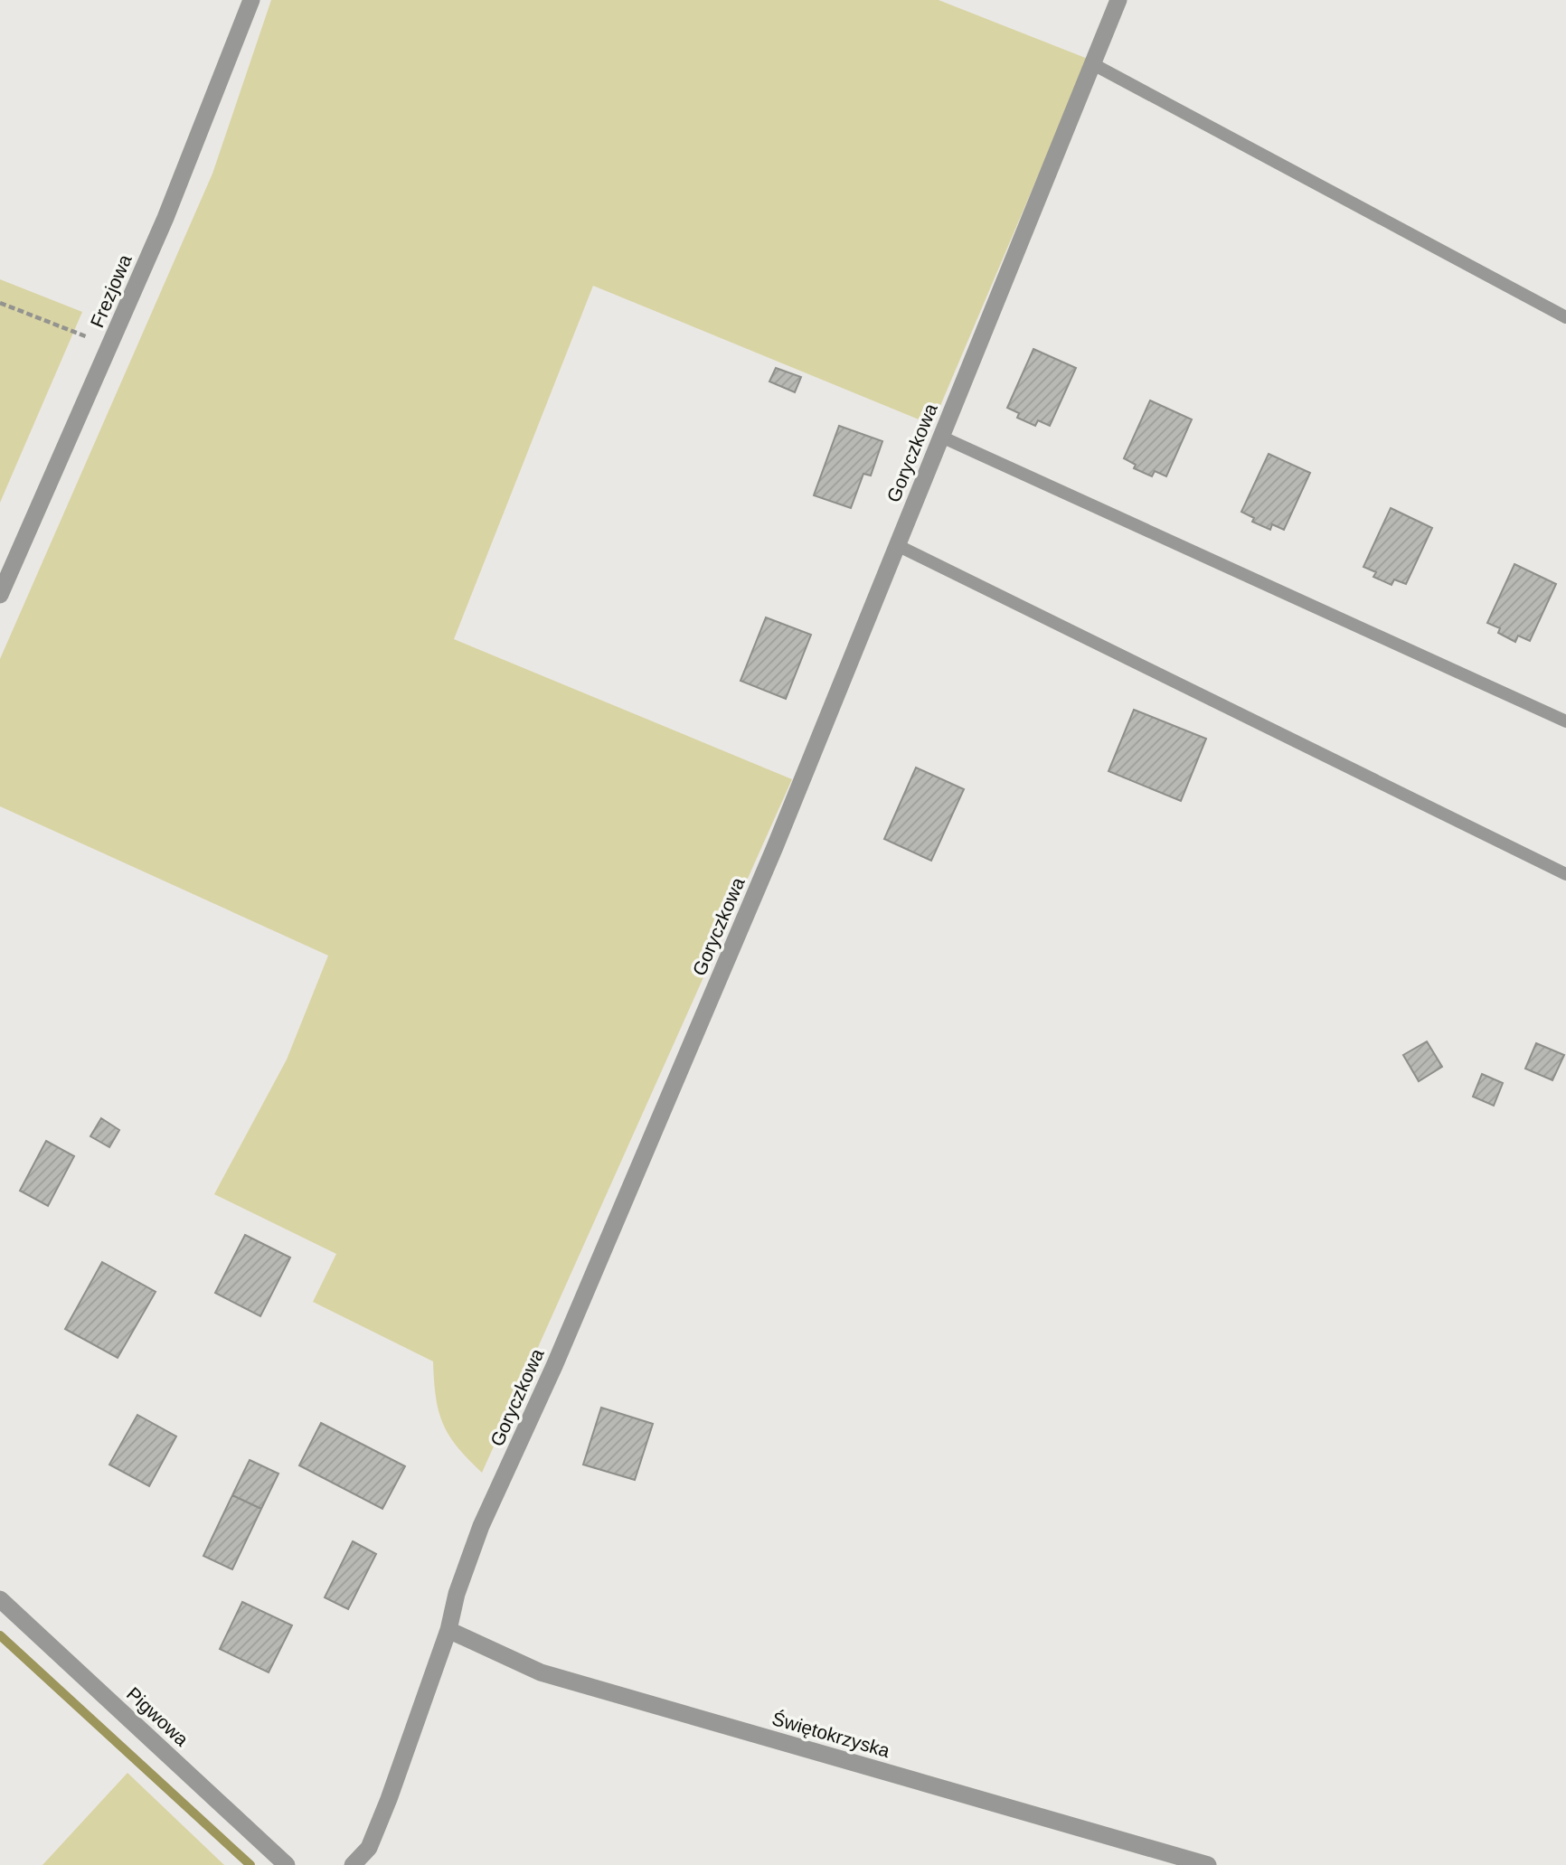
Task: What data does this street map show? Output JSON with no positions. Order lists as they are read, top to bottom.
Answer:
{
  "streets": {
    "street": [
      "Frezjowa",
      "Goryczkowa",
      "Pigwowa",
      "Świętokrzyska"
    ]
  },
  "crossings": [
    ["Goryczkowa", "Świętokrzyska"]
  ]
}
